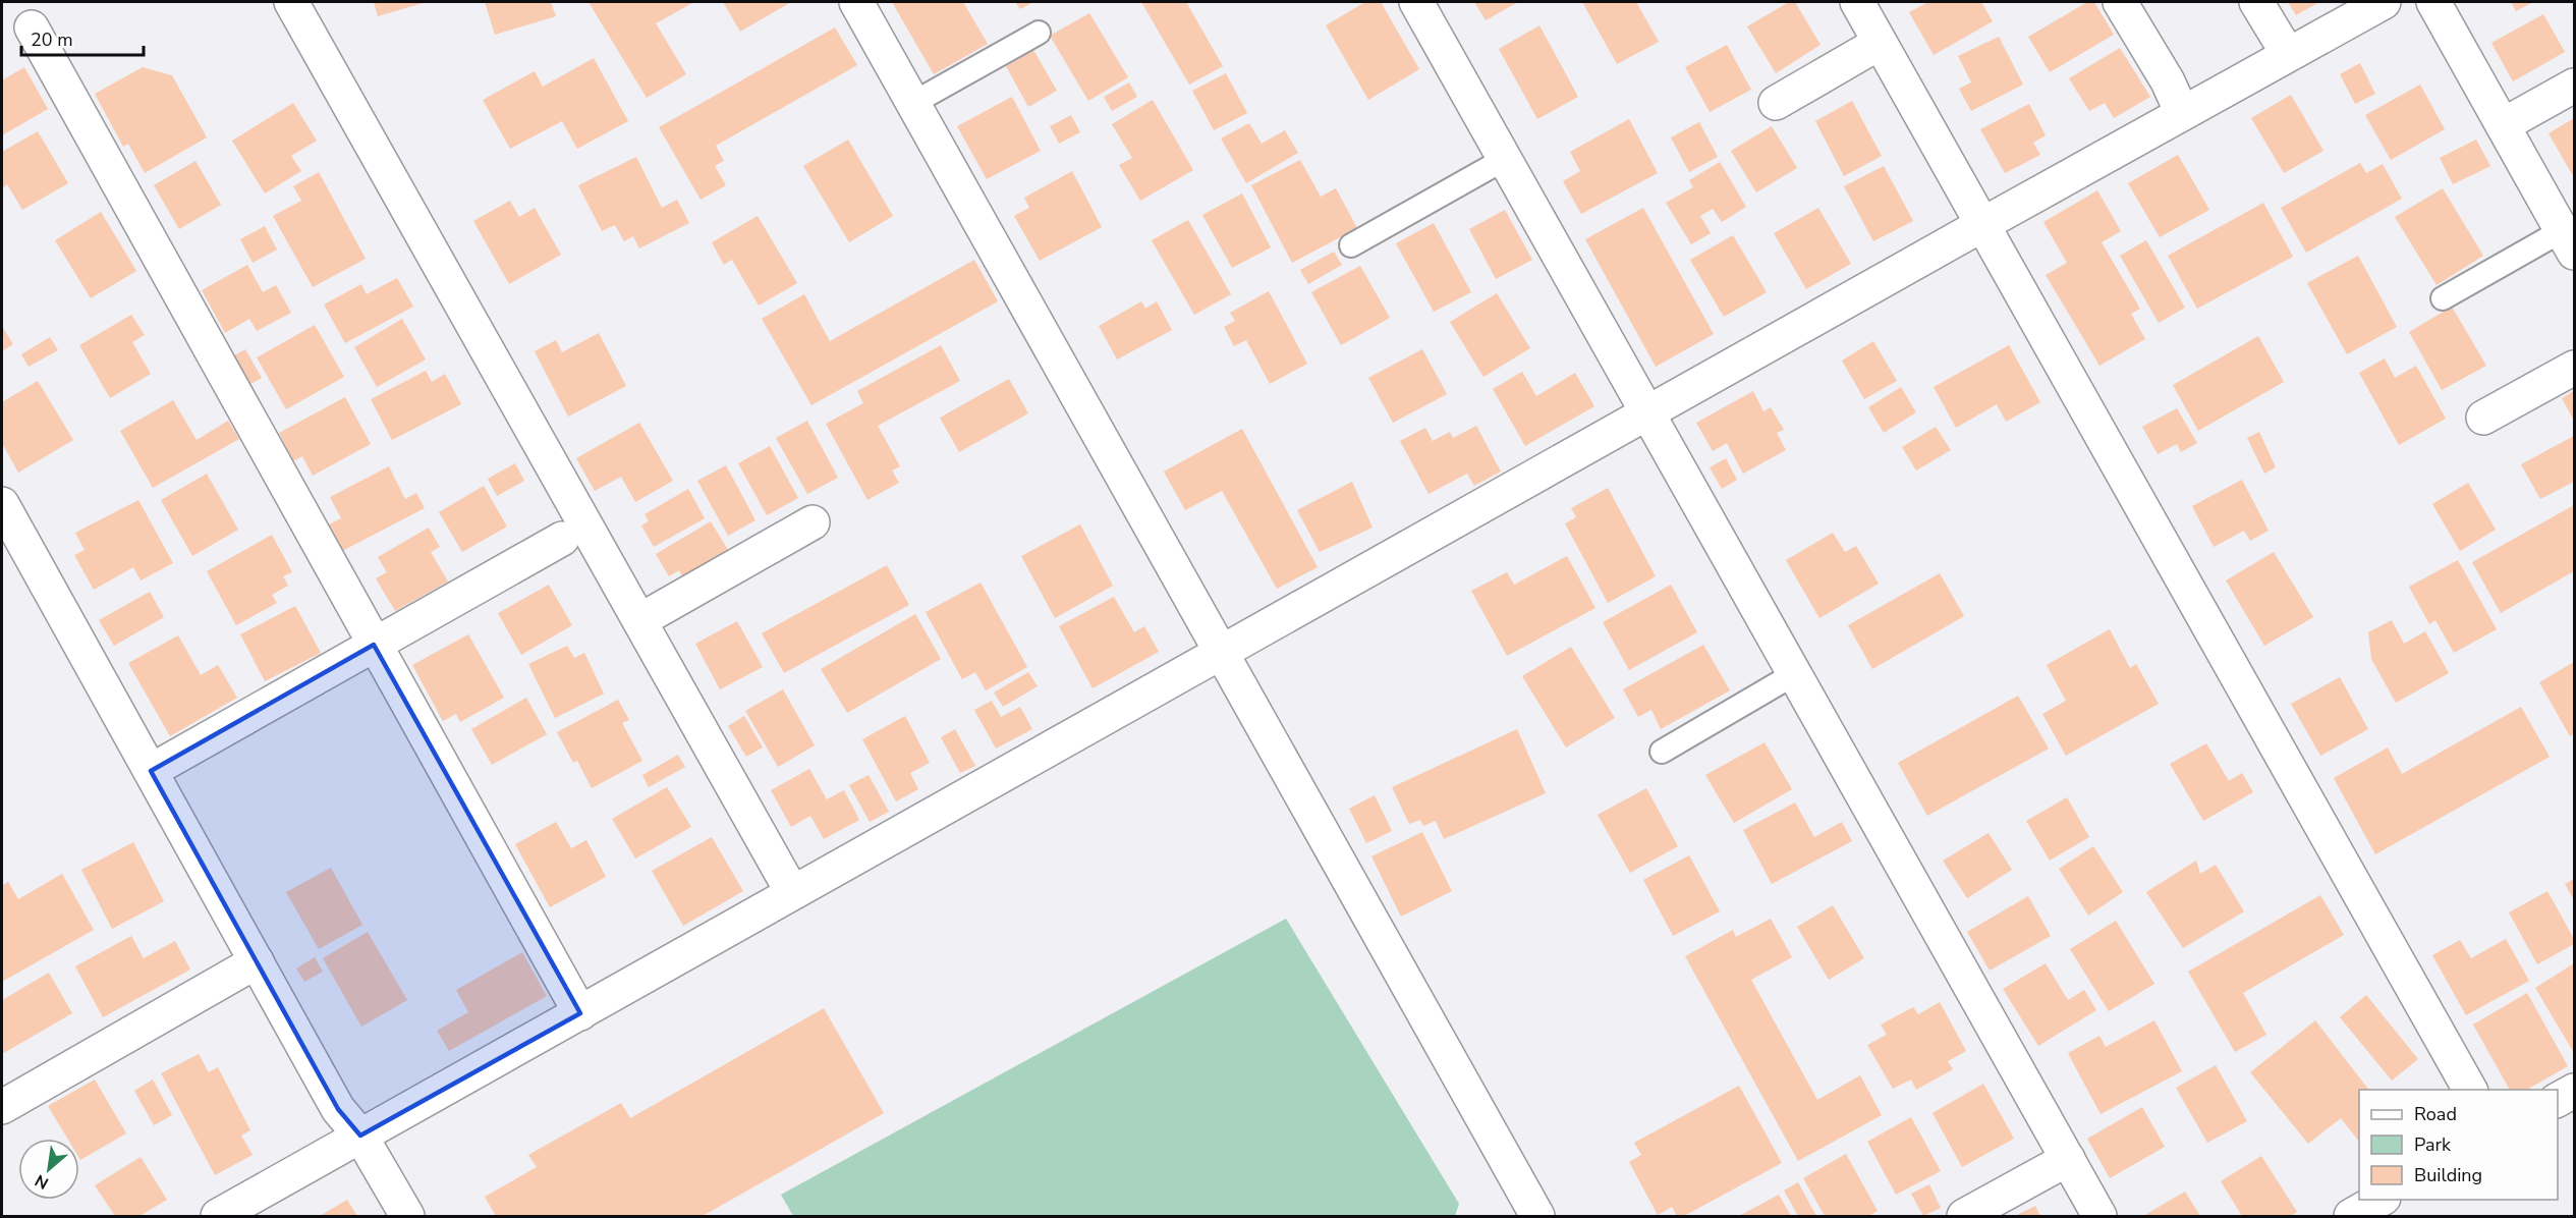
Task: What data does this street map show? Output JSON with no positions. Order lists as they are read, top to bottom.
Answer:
{
  "legend": ["Road", "Park", "Building"],
  "scale_bar": "20 m",
  "north": "bottom left"
}
